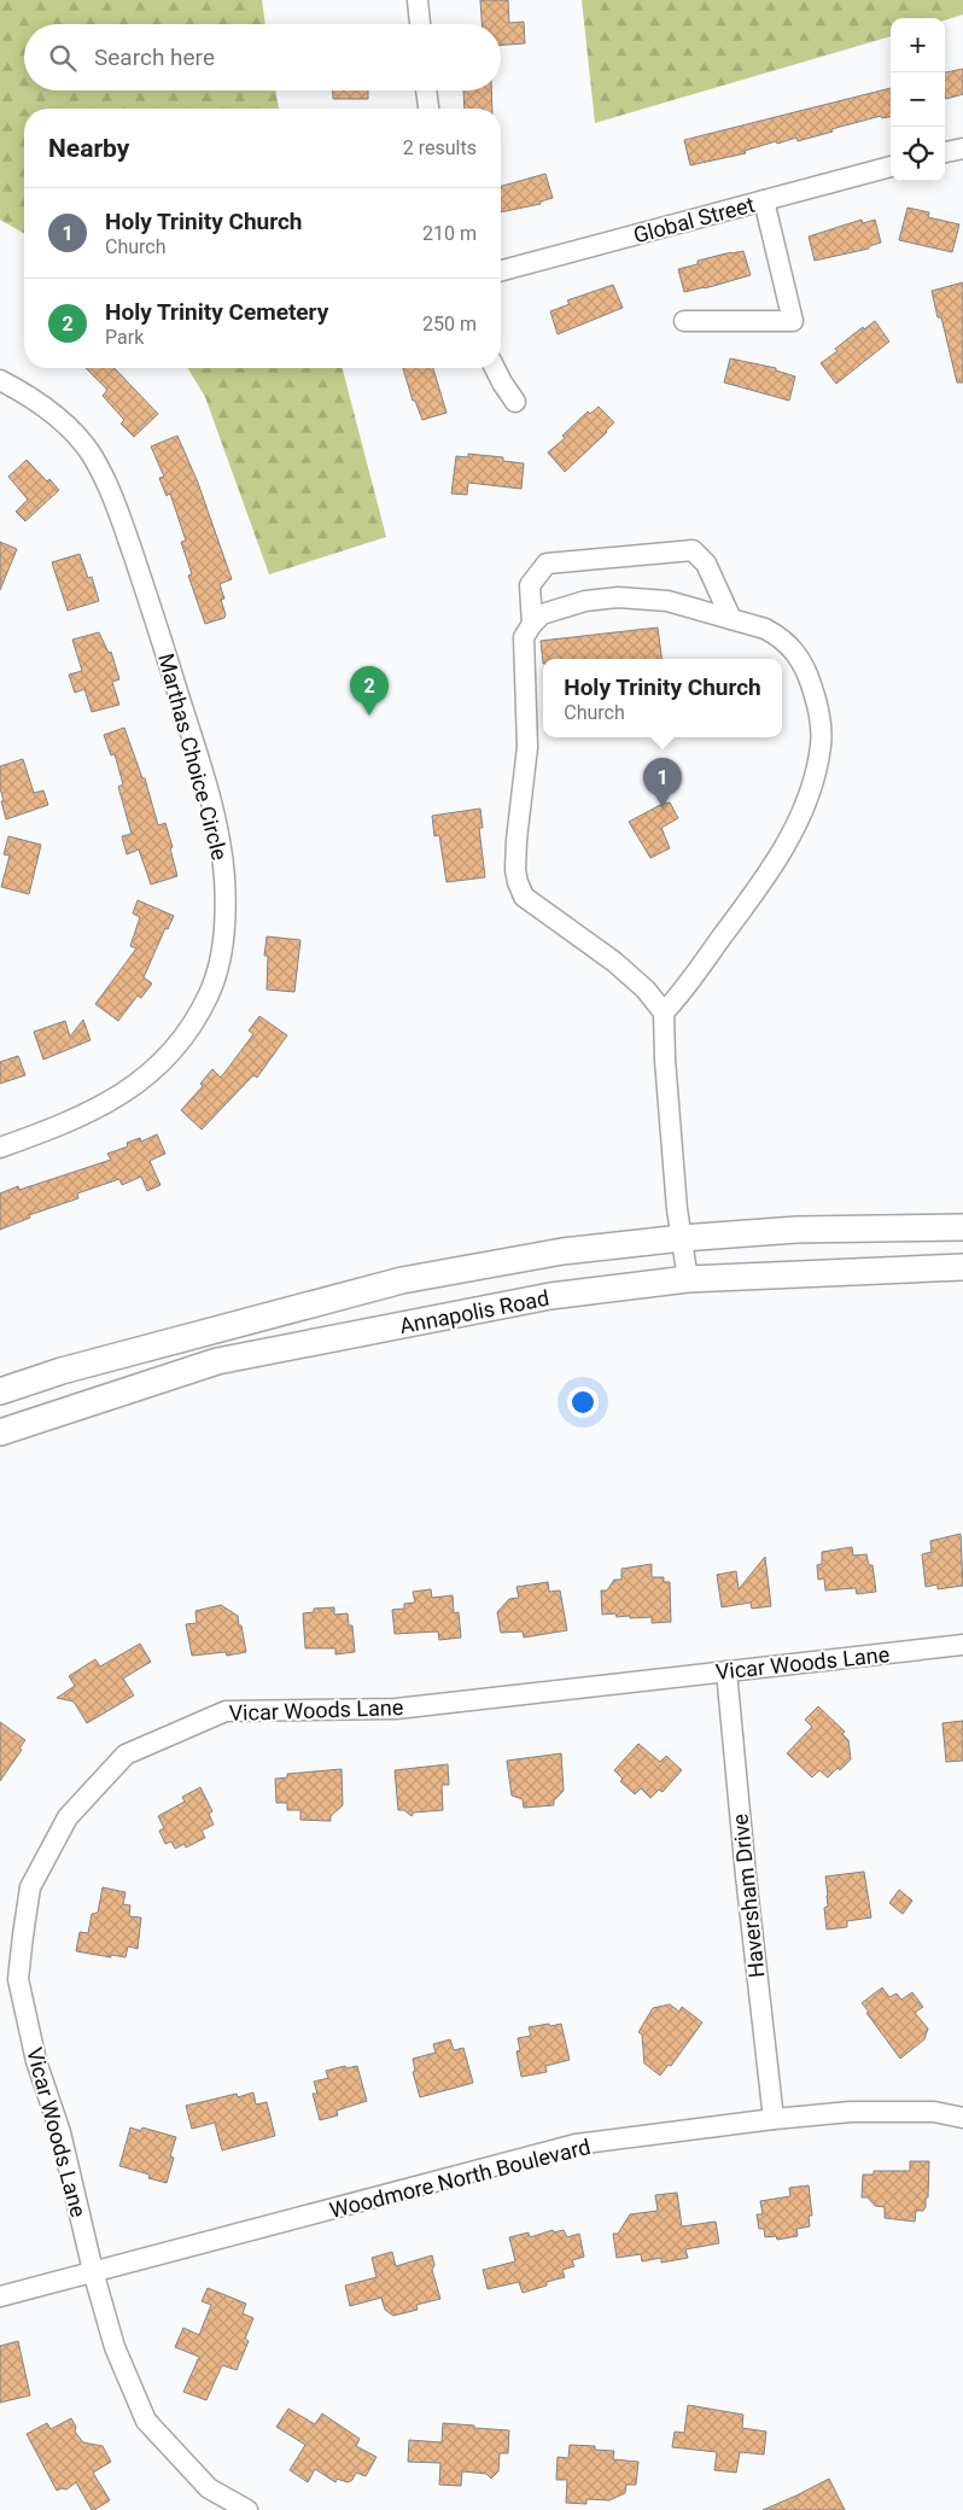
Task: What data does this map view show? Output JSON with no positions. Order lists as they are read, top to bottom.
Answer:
{
  "streets": {
    "main road": ["Annapolis Road"],
    "street": [
      "Global Street",
      "Marthas Choice Circle",
      "Vicar Woods Lane",
      "Haversham Drive",
      "Woodmore North Boulevard"
    ]
  },
  "crossings": [
    ["Vicar Woods Lane", "Haversham Drive"],
    ["Vicar Woods Lane", "Woodmore North Boulevard"],
    ["Haversham Drive", "Woodmore North Boulevard"]
  ],
  "page": {
    "map_buttons": ["+", "−"],
    "search": "Search here",
    "heading": ["Nearby", "2 results"],
    "list": [
      {
        "mark": "1",
        "name": "Holy Trinity Church",
        "note": "Church",
        "value": "210 m"
      },
      {
        "mark": "2",
        "name": "Holy Trinity Cemetery",
        "note": "Park",
        "value": "250 m"
      }
    ],
    "popup": ["Holy Trinity Church", "Church"],
    "pins": ["2", "1"]
  }
}
